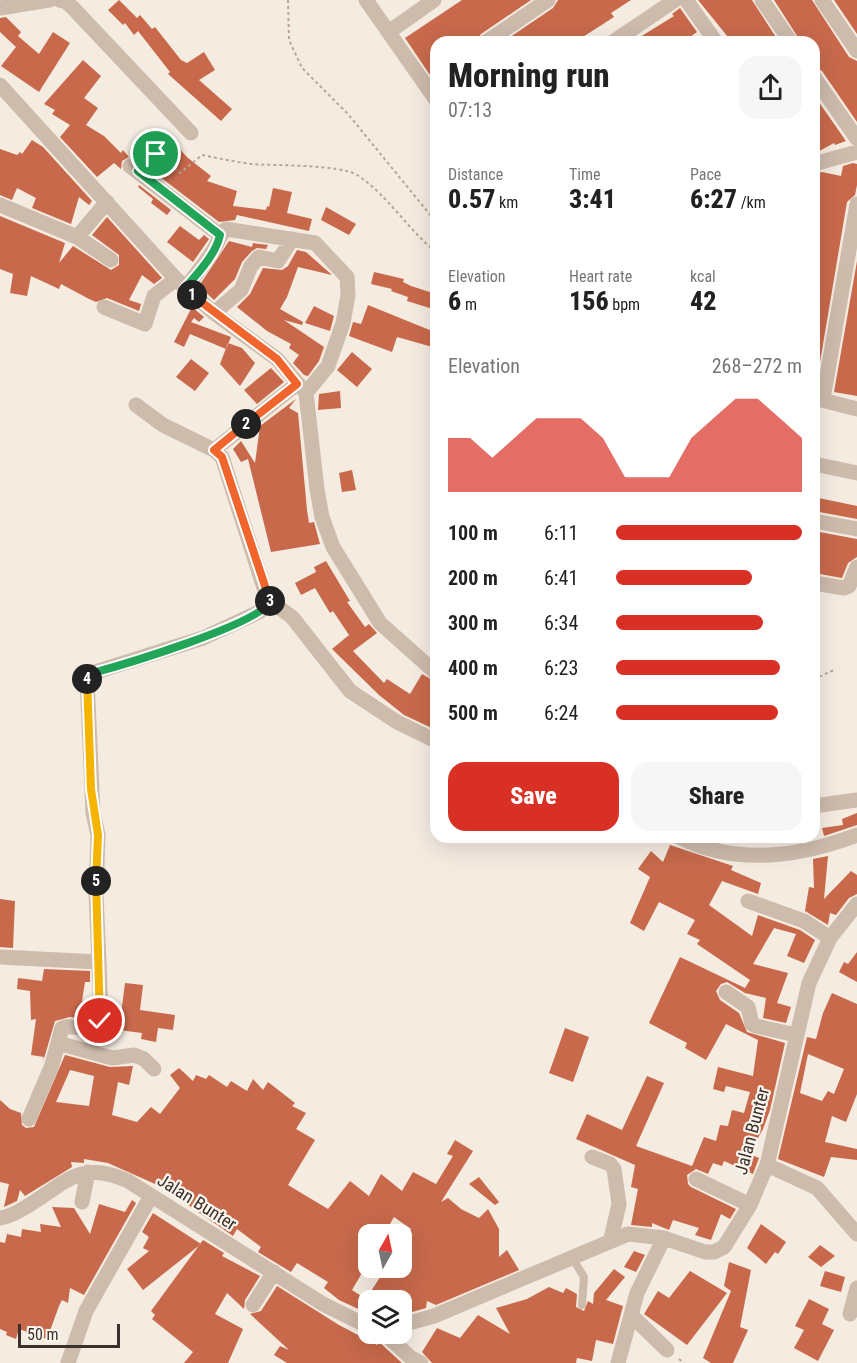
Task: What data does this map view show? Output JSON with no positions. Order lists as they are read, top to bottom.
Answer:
{
  "streets": {
    "street": ["Jalan Bunter"]
  },
  "scale_bar": "50 m",
  "north": "top",
  "page": {
    "heading": ["Morning run", "07:13"],
    "stats": [
      ["Distance", "0.57 km"],
      ["Time", "3:41"],
      ["Pace", "6:27 /km"],
      ["Elevation", "6 m"],
      ["Heart rate", "156 bpm"],
      ["kcal", "42"]
    ],
    "pins": [
      "1",
      "2",
      "3",
      "4",
      "5"
    ],
    "chart": ["Elevation", "268–272 m"],
    "list": [
      {
        "name": "100 m",
        "note": "6:11"
      },
      {
        "name": "200 m",
        "note": "6:41"
      },
      {
        "name": "300 m",
        "note": "6:34"
      },
      {
        "name": "400 m",
        "note": "6:23"
      },
      {
        "name": "500 m",
        "note": "6:24"
      }
    ],
    "buttons": ["Save", "Share"],
    "scale": "50 m"
  }
}
